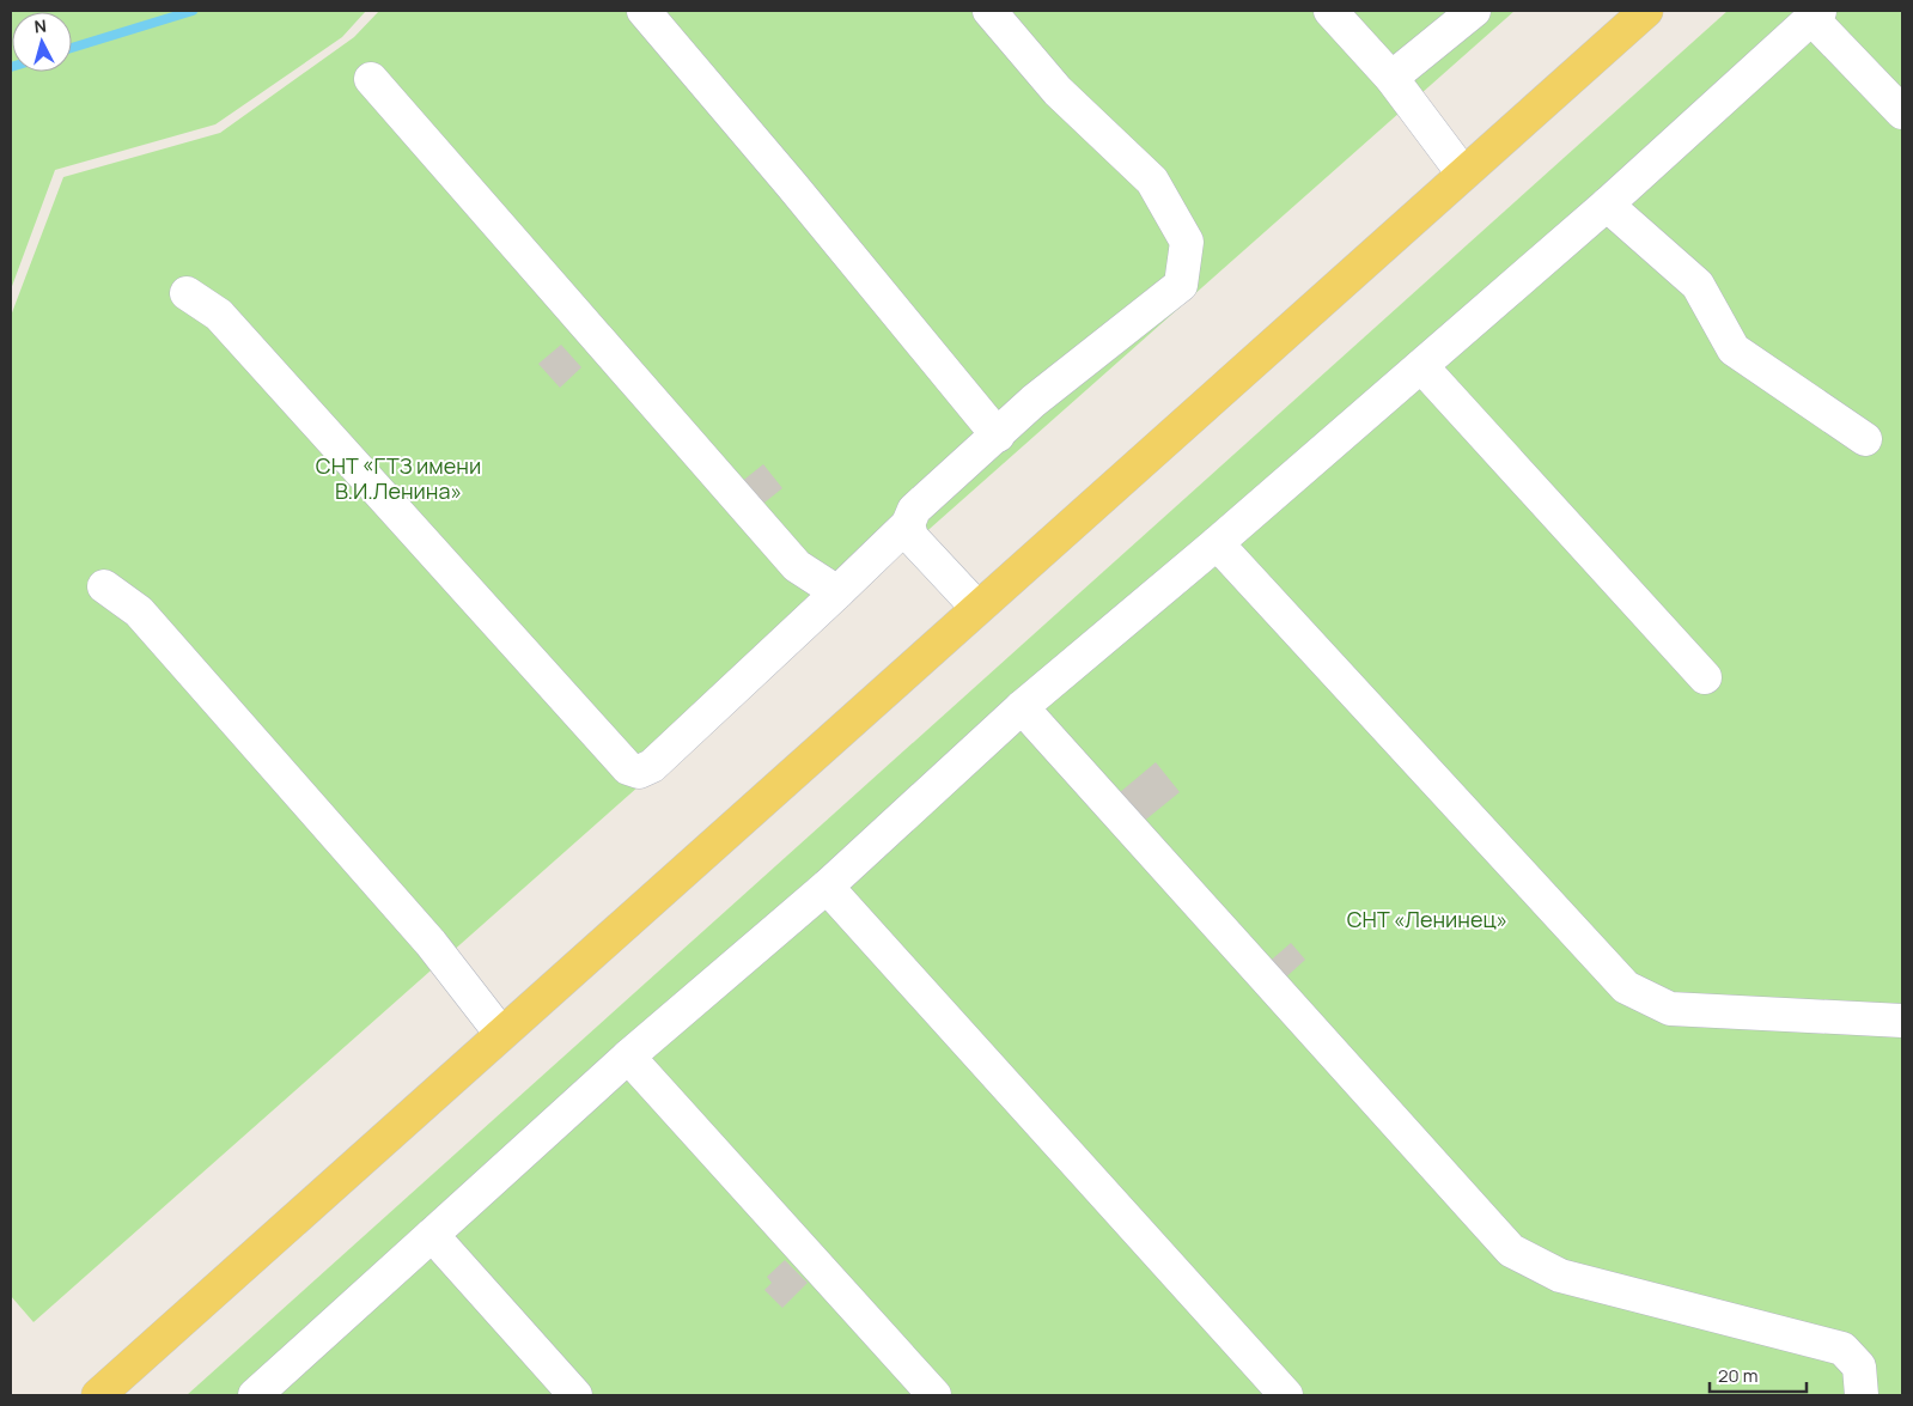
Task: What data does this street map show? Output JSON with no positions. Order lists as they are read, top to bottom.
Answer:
{
  "parks": ["СНТ «ГТЗ имени В.И.Ленина»", "СНТ «Ленинец»"],
  "scale_bar": "20 m",
  "north": "top"
}
